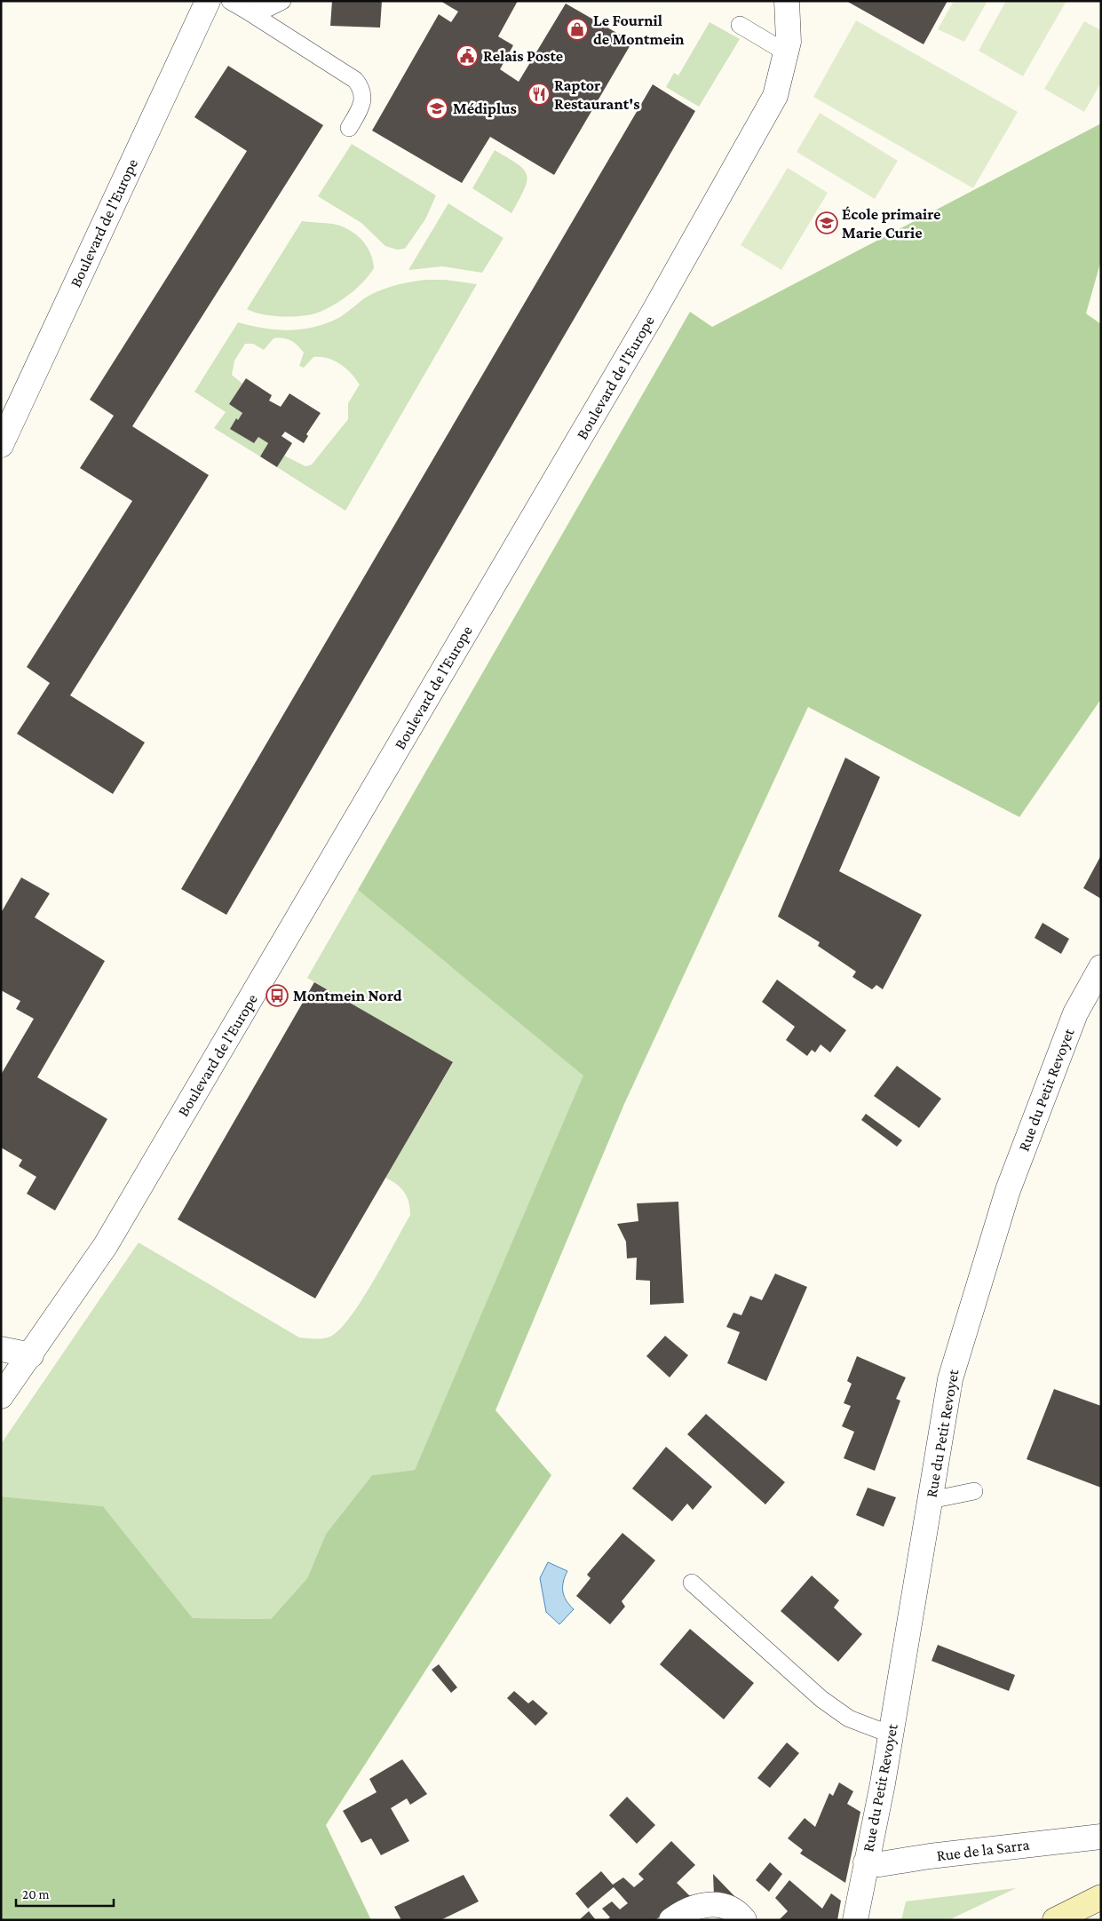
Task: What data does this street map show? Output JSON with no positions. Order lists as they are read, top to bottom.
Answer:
{
  "streets": {
    "street": ["Boulevard de l'Europe", "Rue du Petit Revoyet", "Rue de la Sarra"]
  },
  "crossings": [
    ["Rue du Petit Revoyet", "Rue de la Sarra"]
  ],
  "places": {
    "shop": ["Le Fournil de Montmein"],
    "public building": ["Relais Poste"],
    "restaurant": ["Raptor Restaurant's"],
    "school or university": ["Médiplus", "École primaire Marie Curie"],
    "bus stop": ["Montmein Nord"]
  },
  "scale_bar": "20 m"
}
